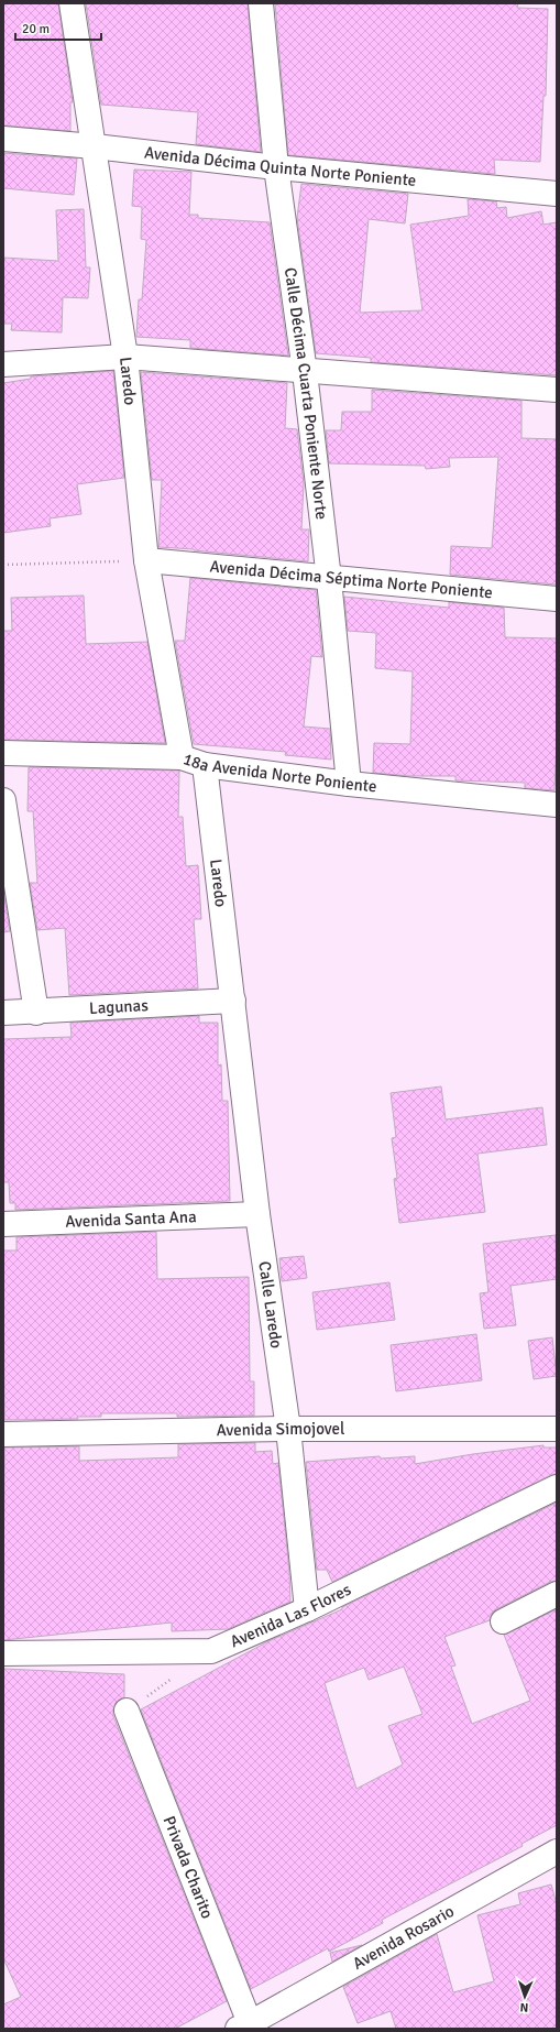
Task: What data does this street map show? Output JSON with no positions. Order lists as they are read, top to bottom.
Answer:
{
  "streets": {
    "street": [
      "Avenida Décima Quinta Norte Poniente",
      "Laredo",
      "Calle Décima Cuarta Poniente Norte",
      "Avenida Décima Séptima Norte Poniente",
      "18a Avenida Norte Poniente",
      "Lagunas",
      "Avenida Santa Ana",
      "Calle Laredo",
      "Avenida Simojovel",
      "Avenida Las Flores",
      "Privada Charito",
      "Avenida Rosario"
    ]
  },
  "crossings": [
    ["Avenida Décima Quinta Norte Poniente", "Laredo"],
    ["Avenida Décima Quinta Norte Poniente", "Calle Décima Cuarta Poniente Norte"],
    ["Laredo", "Avenida Décima Séptima Norte Poniente"],
    ["Laredo", "18a Avenida Norte Poniente"],
    ["Laredo", "Lagunas"],
    ["Laredo", "Calle Laredo"],
    ["Calle Décima Cuarta Poniente Norte", "Avenida Décima Séptima Norte Poniente"],
    ["Calle Décima Cuarta Poniente Norte", "18a Avenida Norte Poniente"],
    ["Lagunas", "Calle Laredo"],
    ["Avenida Santa Ana", "Calle Laredo"],
    ["Calle Laredo", "Avenida Simojovel"],
    ["Calle Laredo", "Avenida Las Flores"],
    ["Privada Charito", "Avenida Rosario"]
  ],
  "scale_bar": "20 m",
  "north": "bottom"
}
